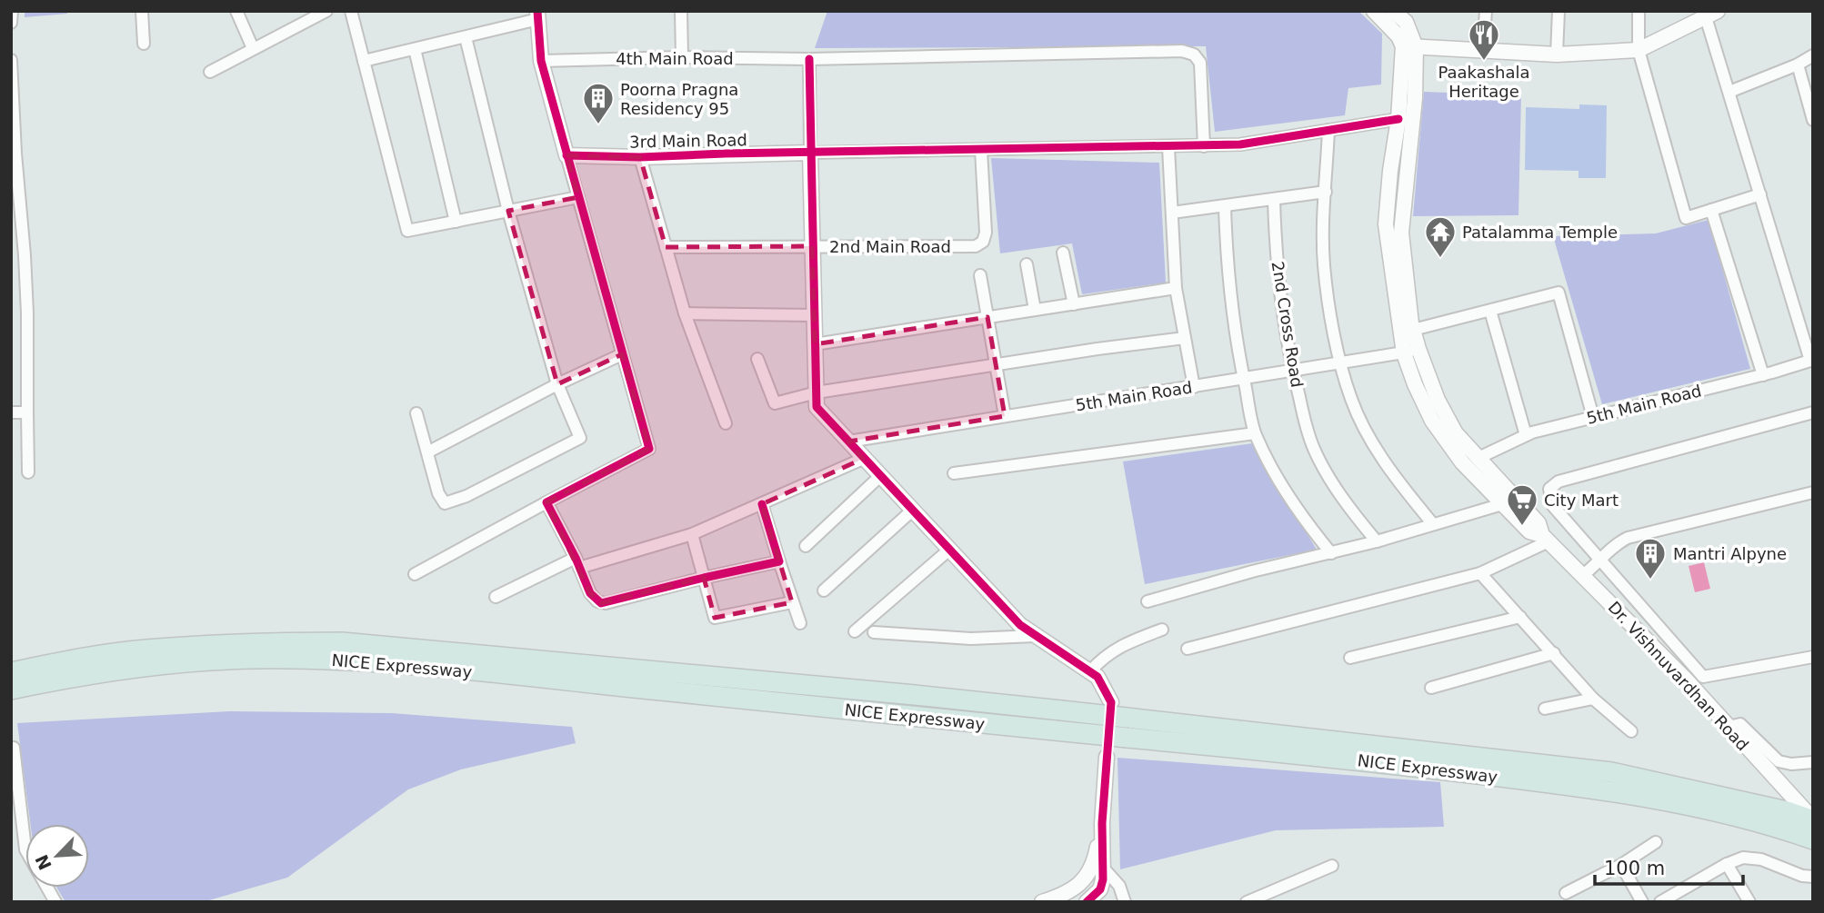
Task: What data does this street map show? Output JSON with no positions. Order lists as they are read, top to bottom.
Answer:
{
  "streets": {
    "highway": ["NICE Expressway"],
    "street": [
      "4th Main Road",
      "3rd Main Road",
      "2nd Main Road",
      "2nd Cross Road",
      "5th Main Road",
      "Dr. Vishnuvardhan Road"
    ]
  },
  "crossings": [
    ["2nd Cross Road", "5th Main Road"],
    ["5th Main Road", "Dr. Vishnuvardhan Road"],
    ["NICE Expressway", "Dr. Vishnuvardhan Road"]
  ],
  "places": {
    "restaurant": ["Paakashala Heritage"],
    "building": ["Poorna Pragna Residency 95", "Mantri Alpyne"],
    "temple": ["Patalamma Temple"],
    "supermarket": ["City Mart"]
  },
  "scale_bar": "100 m",
  "north": "bottom left"
}
